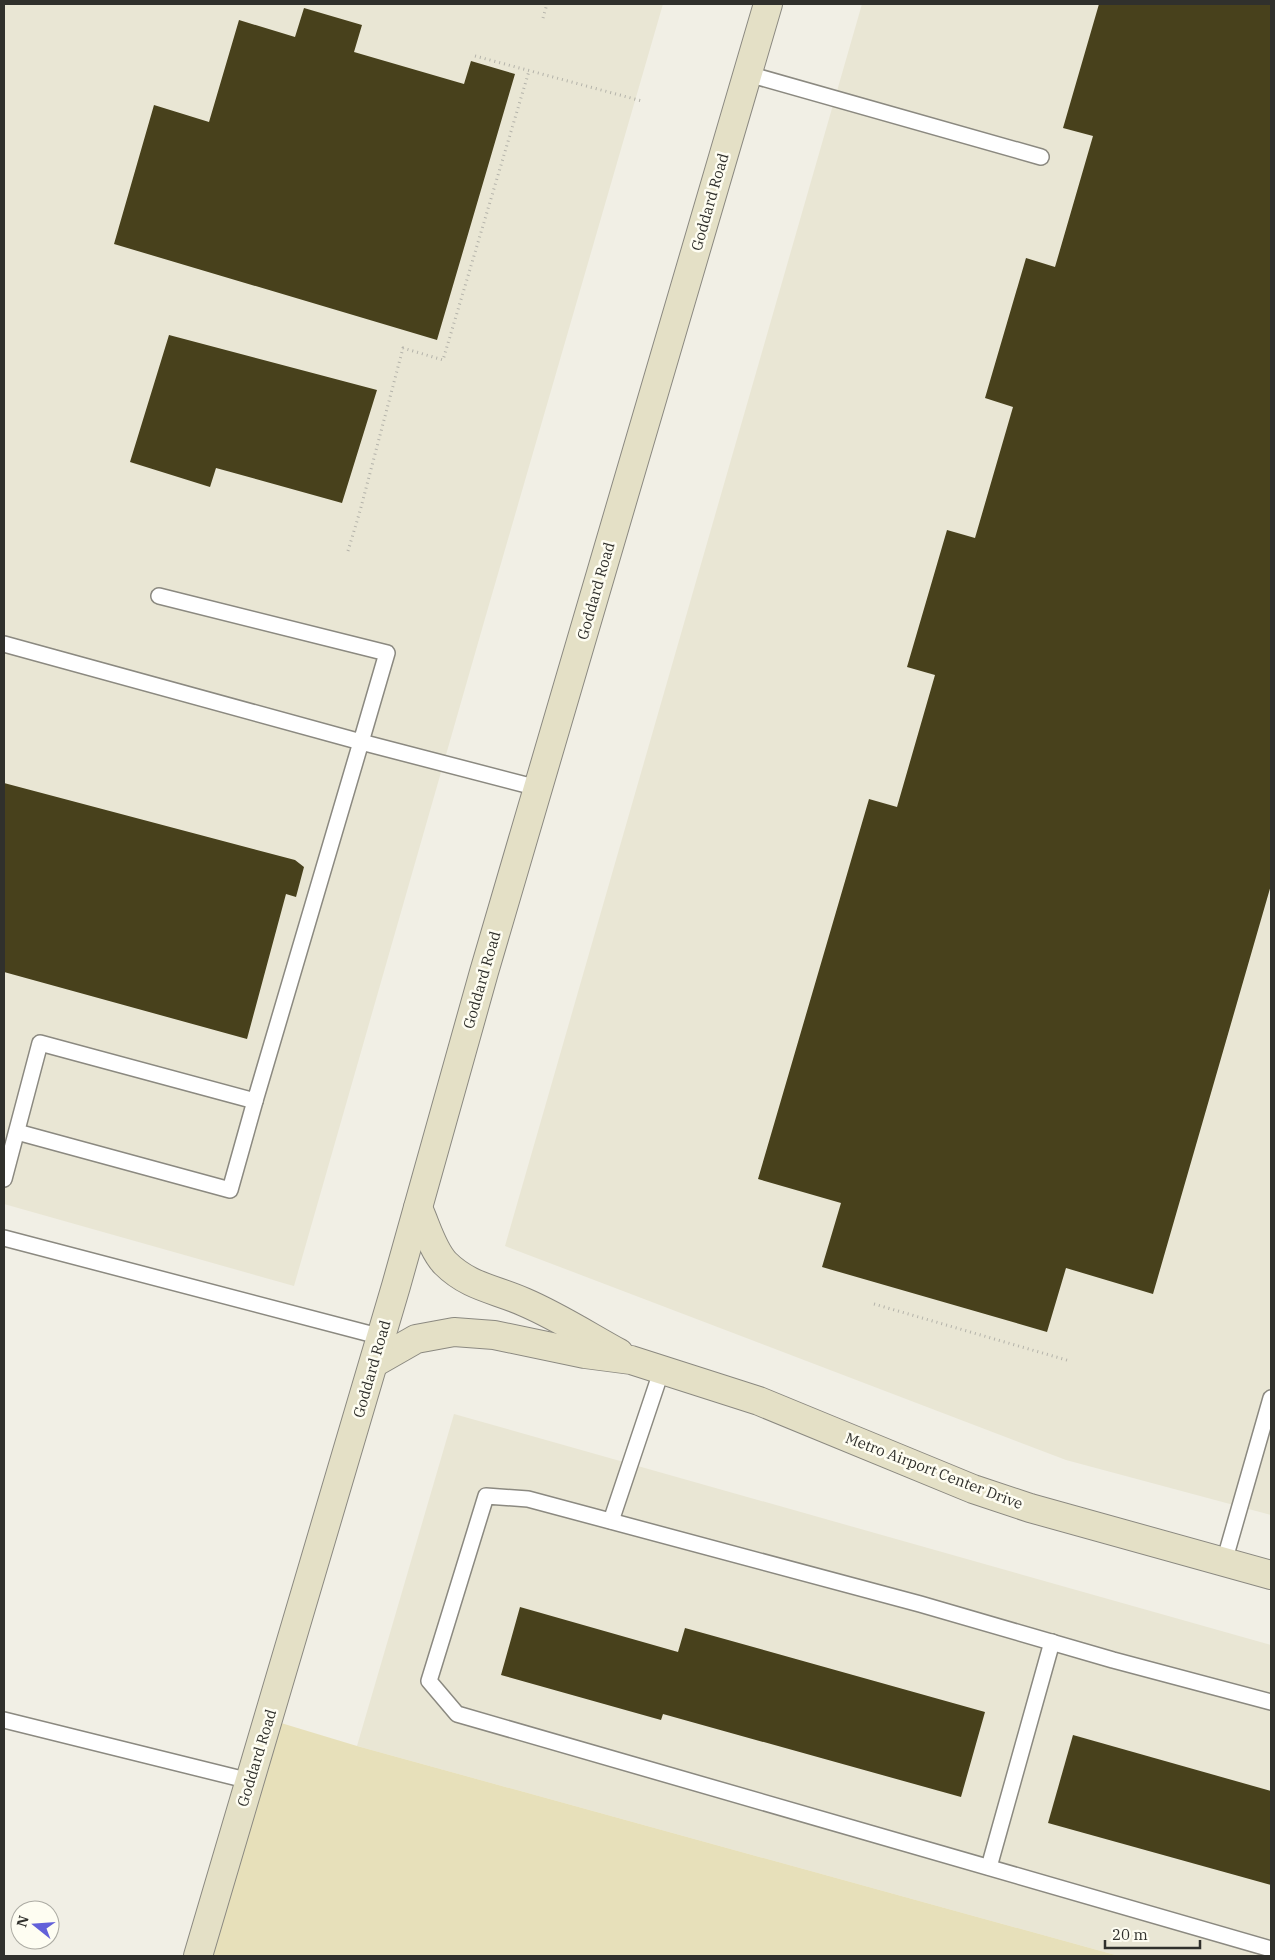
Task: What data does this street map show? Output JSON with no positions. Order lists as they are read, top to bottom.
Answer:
{
  "streets": {
    "main road": ["Goddard Road", "Metro Airport Center Drive"]
  },
  "crossings": [
    ["Goddard Road", "Metro Airport Center Drive"]
  ],
  "scale_bar": "20 m",
  "north": "left"
}
